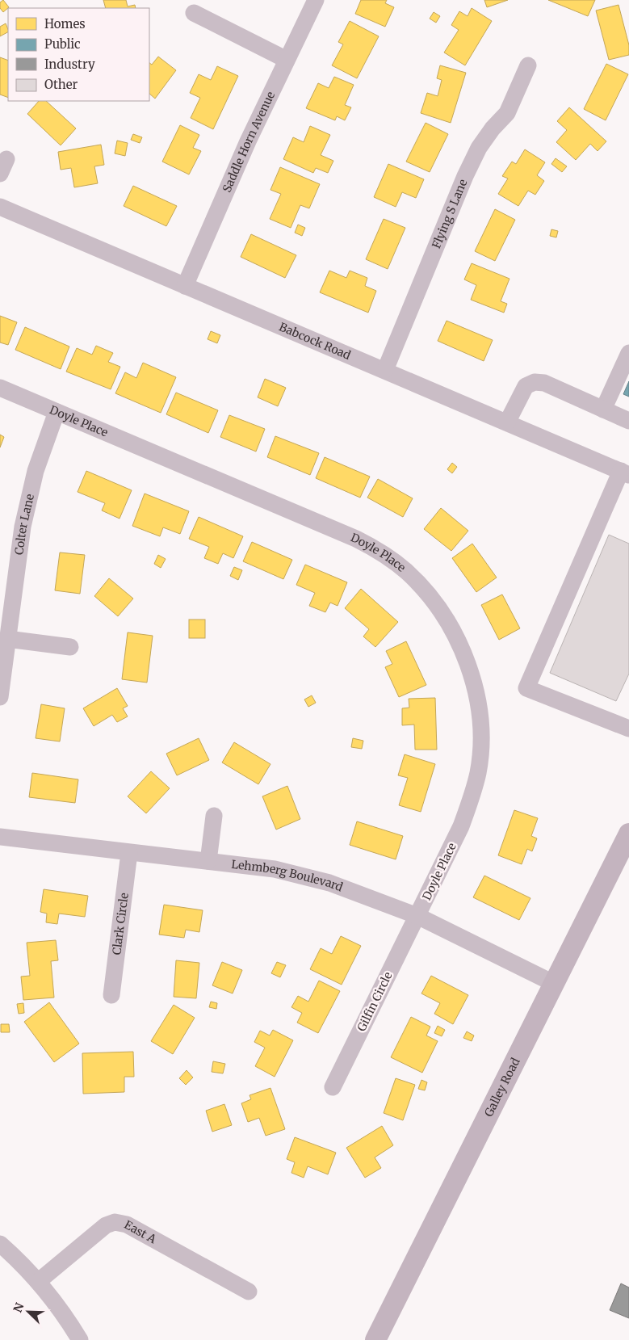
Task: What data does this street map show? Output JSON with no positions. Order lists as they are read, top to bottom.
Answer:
{
  "streets": {
    "main road": ["Galley Road"],
    "street": [
      "Saddle Horn Avenue",
      "Flying S Lane",
      "Babcock Road",
      "Doyle Place",
      "Colter Lane",
      "Lehmberg Boulevard",
      "Clark Circle",
      "Gilfin Circle",
      "East A"
    ]
  },
  "crossings": [
    ["Saddle Horn Avenue", "Babcock Road"],
    ["Flying S Lane", "Babcock Road"],
    ["Doyle Place", "Colter Lane"],
    ["Doyle Place", "Lehmberg Boulevard"],
    ["Doyle Place", "Gilfin Circle"],
    ["Lehmberg Boulevard", "Clark Circle"],
    ["Lehmberg Boulevard", "Gilfin Circle"],
    ["Lehmberg Boulevard", "Galley Road"]
  ],
  "legend": [
    "Homes",
    "Public",
    "Industry",
    "Other"
  ],
  "north": "top left"
}
